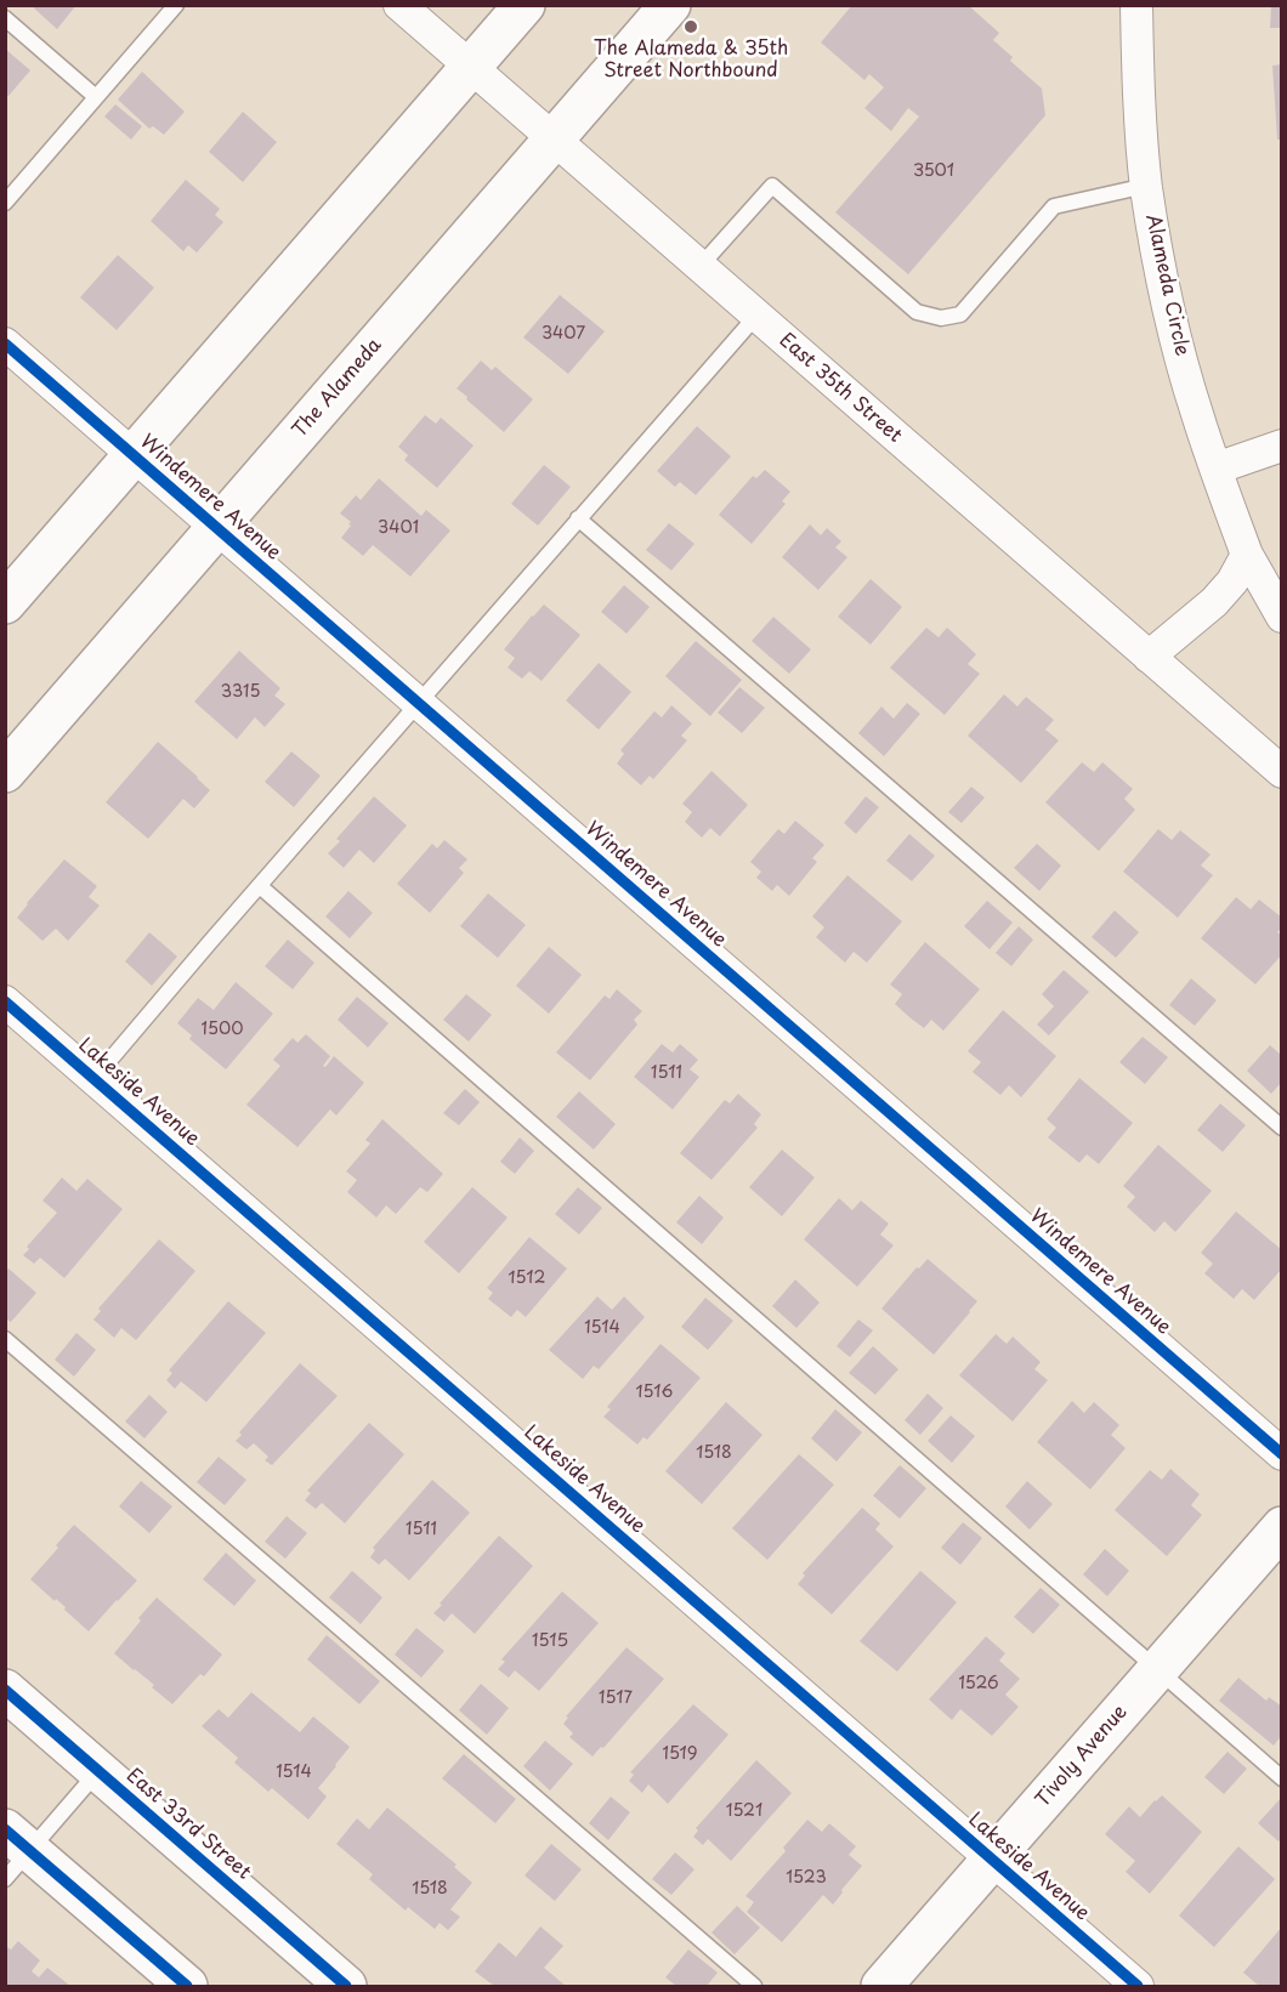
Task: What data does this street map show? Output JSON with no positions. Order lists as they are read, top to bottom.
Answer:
{
  "streets": {
    "main road": ["The Alameda", "Tivoly Avenue", "East 33rd Street"],
    "street": [
      "Alameda Circle",
      "East 35th Street",
      "Windemere Avenue",
      "Lakeside Avenue"
    ]
  },
  "crossings": [
    ["The Alameda", "East 35th Street"],
    ["The Alameda", "Windemere Avenue"],
    ["Lakeside Avenue", "Tivoly Avenue"]
  ],
  "places": ["The Alameda & 35th Street Northbound"],
  "house_numbers": [
    "3501",
    "3407",
    "3401",
    "3315",
    "1500",
    "1511",
    "1512",
    "1514",
    "1516",
    "1518",
    "1511",
    "1515",
    "1526",
    "1517",
    "1519",
    "1514",
    "1521",
    "1523",
    "1518"
  ]
}
